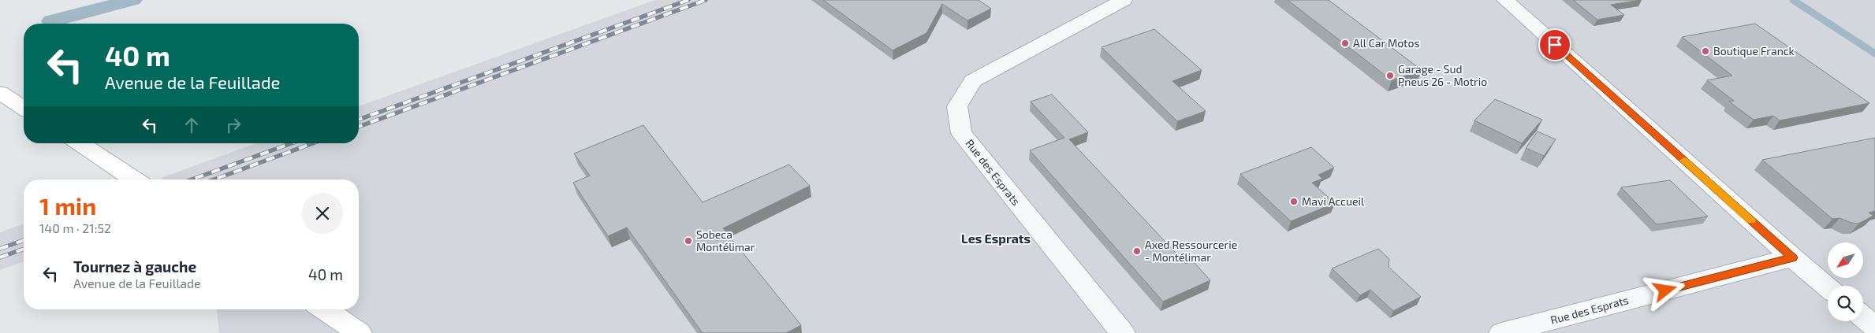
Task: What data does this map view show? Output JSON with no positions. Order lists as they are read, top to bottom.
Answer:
{
  "streets": {
    "street": ["Rue des Esprats"]
  },
  "districts": ["Les Esprats"],
  "places": [
    "All Car Motos",
    "Boutique Franck",
    "Garage - Sud Pneus 26 - Motrio",
    "Mavi Accueil",
    "Sobeca Montélimar",
    "Axed Ressourcerie - Montélimar"
  ],
  "north": "bottom left",
  "page": {
    "turn": ["40 m", "Avenue de la Feuillade"],
    "heading": ["1 min", "140 m · 21:52"],
    "list": [
      {
        "name": "Tournez à gauche",
        "note": "Avenue de la Feuillade",
        "value": "40 m"
      }
    ]
  }
}
